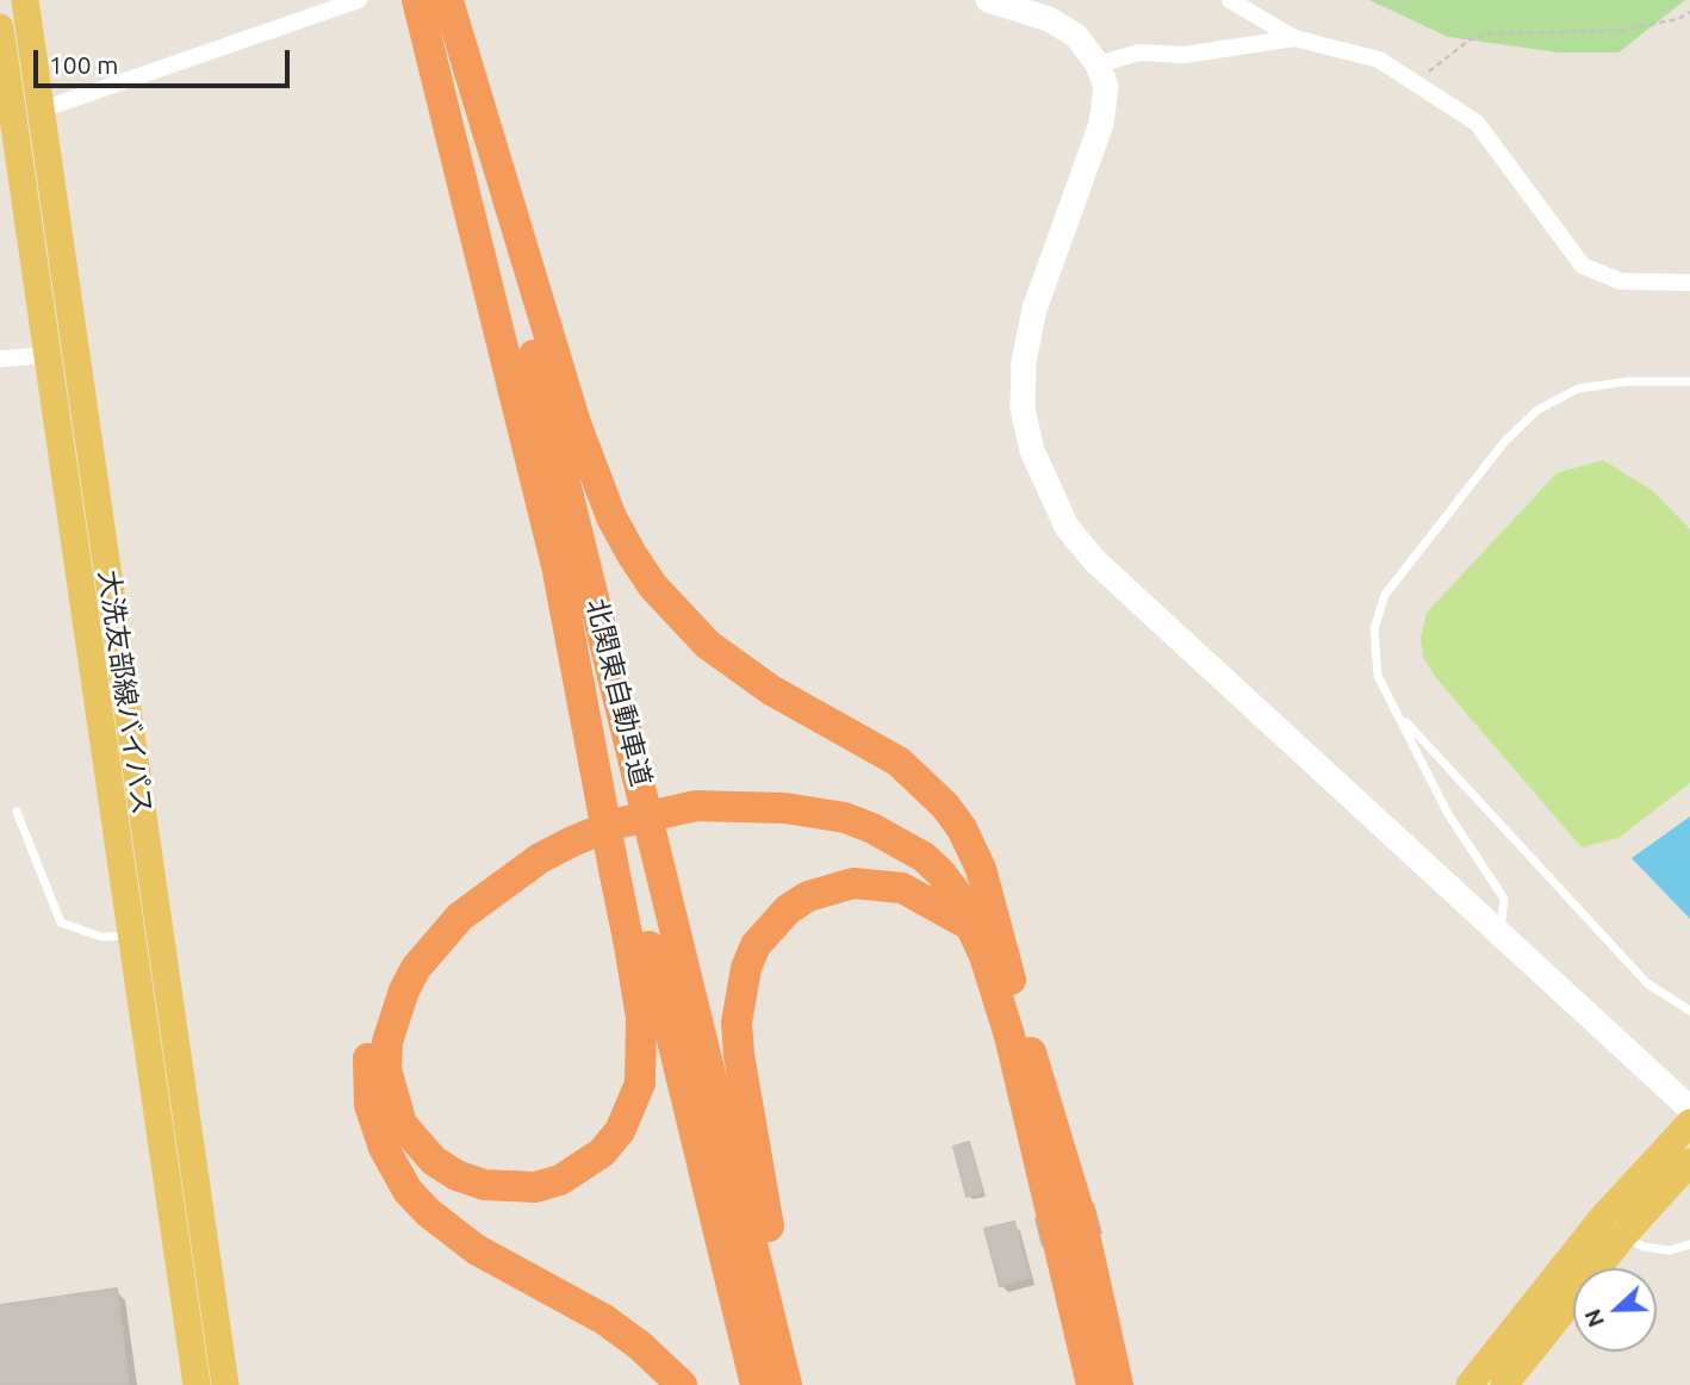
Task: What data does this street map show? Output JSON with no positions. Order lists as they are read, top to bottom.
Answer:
{
  "streets": {
    "highway": ["北関東自動車道"],
    "main road": ["大洗友部線バイパス"]
  },
  "scale_bar": "100 m",
  "north": "left"
}
